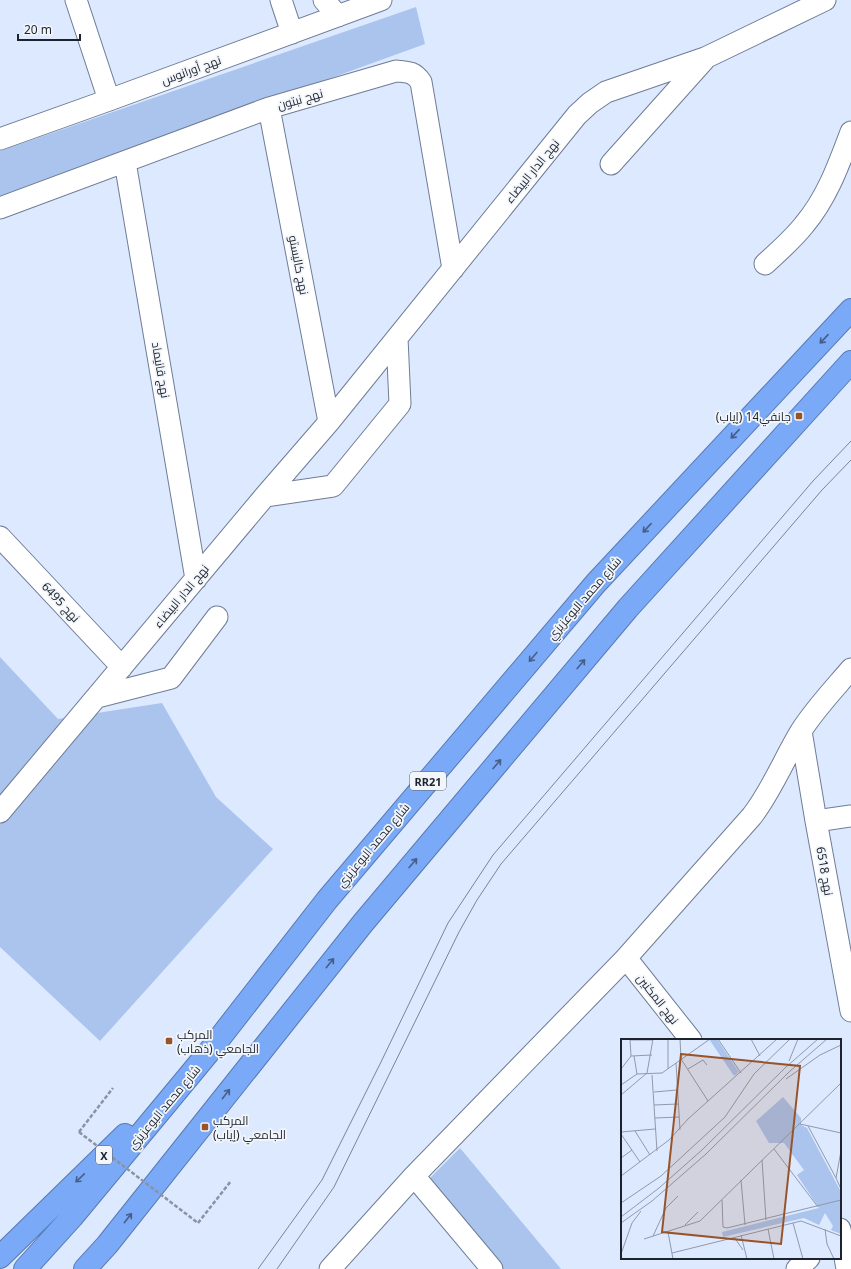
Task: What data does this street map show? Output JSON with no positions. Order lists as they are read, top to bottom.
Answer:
{
  "streets": {
    "highway": ["شارع محمد البوعزيزي", "RR21", "X"],
    "street": [
      "نهج أورانوس",
      "نهج نبتون",
      "نهج الدار البيضاء",
      "نهج كاليستو",
      "نهج قانيماد",
      "نهج 6495",
      "نهج 6518",
      "نهج المكنين"
    ]
  },
  "crossings": [
    ["نهج نبتون", "نهج الدار البيضاء"],
    ["نهج نبتون", "نهج كاليستو"],
    ["نهج نبتون", "نهج قانيماد"],
    ["نهج الدار البيضاء", "نهج كاليستو"],
    ["نهج الدار البيضاء", "نهج قانيماد"],
    ["نهج الدار البيضاء", "نهج 6495"],
    ["شارع محمد البوعزيزي", "X"]
  ],
  "places": {
    "transit": ["جانفي14 (إياب)", "المركب الجامعي (ذهاب)", "المركب الجامعي (إياب)"]
  },
  "scale_bar": "20 m"
}
